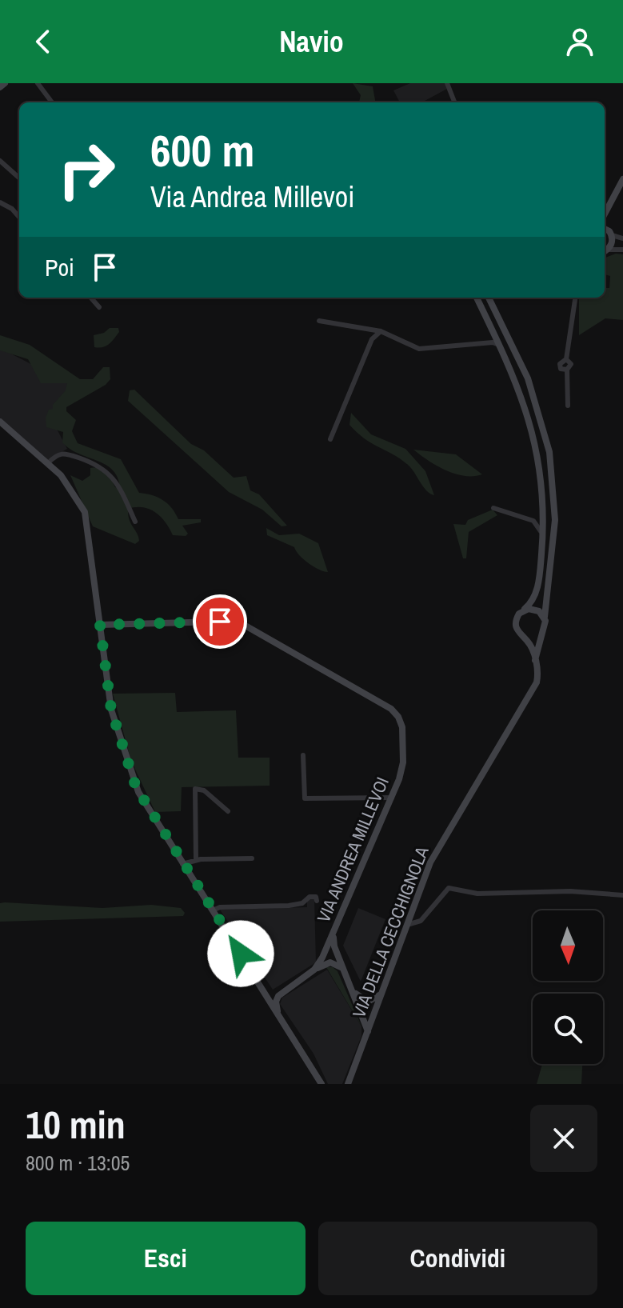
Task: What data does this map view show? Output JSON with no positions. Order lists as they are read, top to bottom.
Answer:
{
  "streets": {
    "street": ["VIA ANDREA MILLEVOI", "VIA DELLA CECCHIGNOLA"]
  },
  "north": "bottom",
  "page": {
    "header": "Navio",
    "turn": ["600 m", "Via Andrea Millevoi"],
    "then": "Poi",
    "heading": ["10 min", "800 m · 13:05"],
    "buttons": ["Esci", "Condividi"]
  }
}
